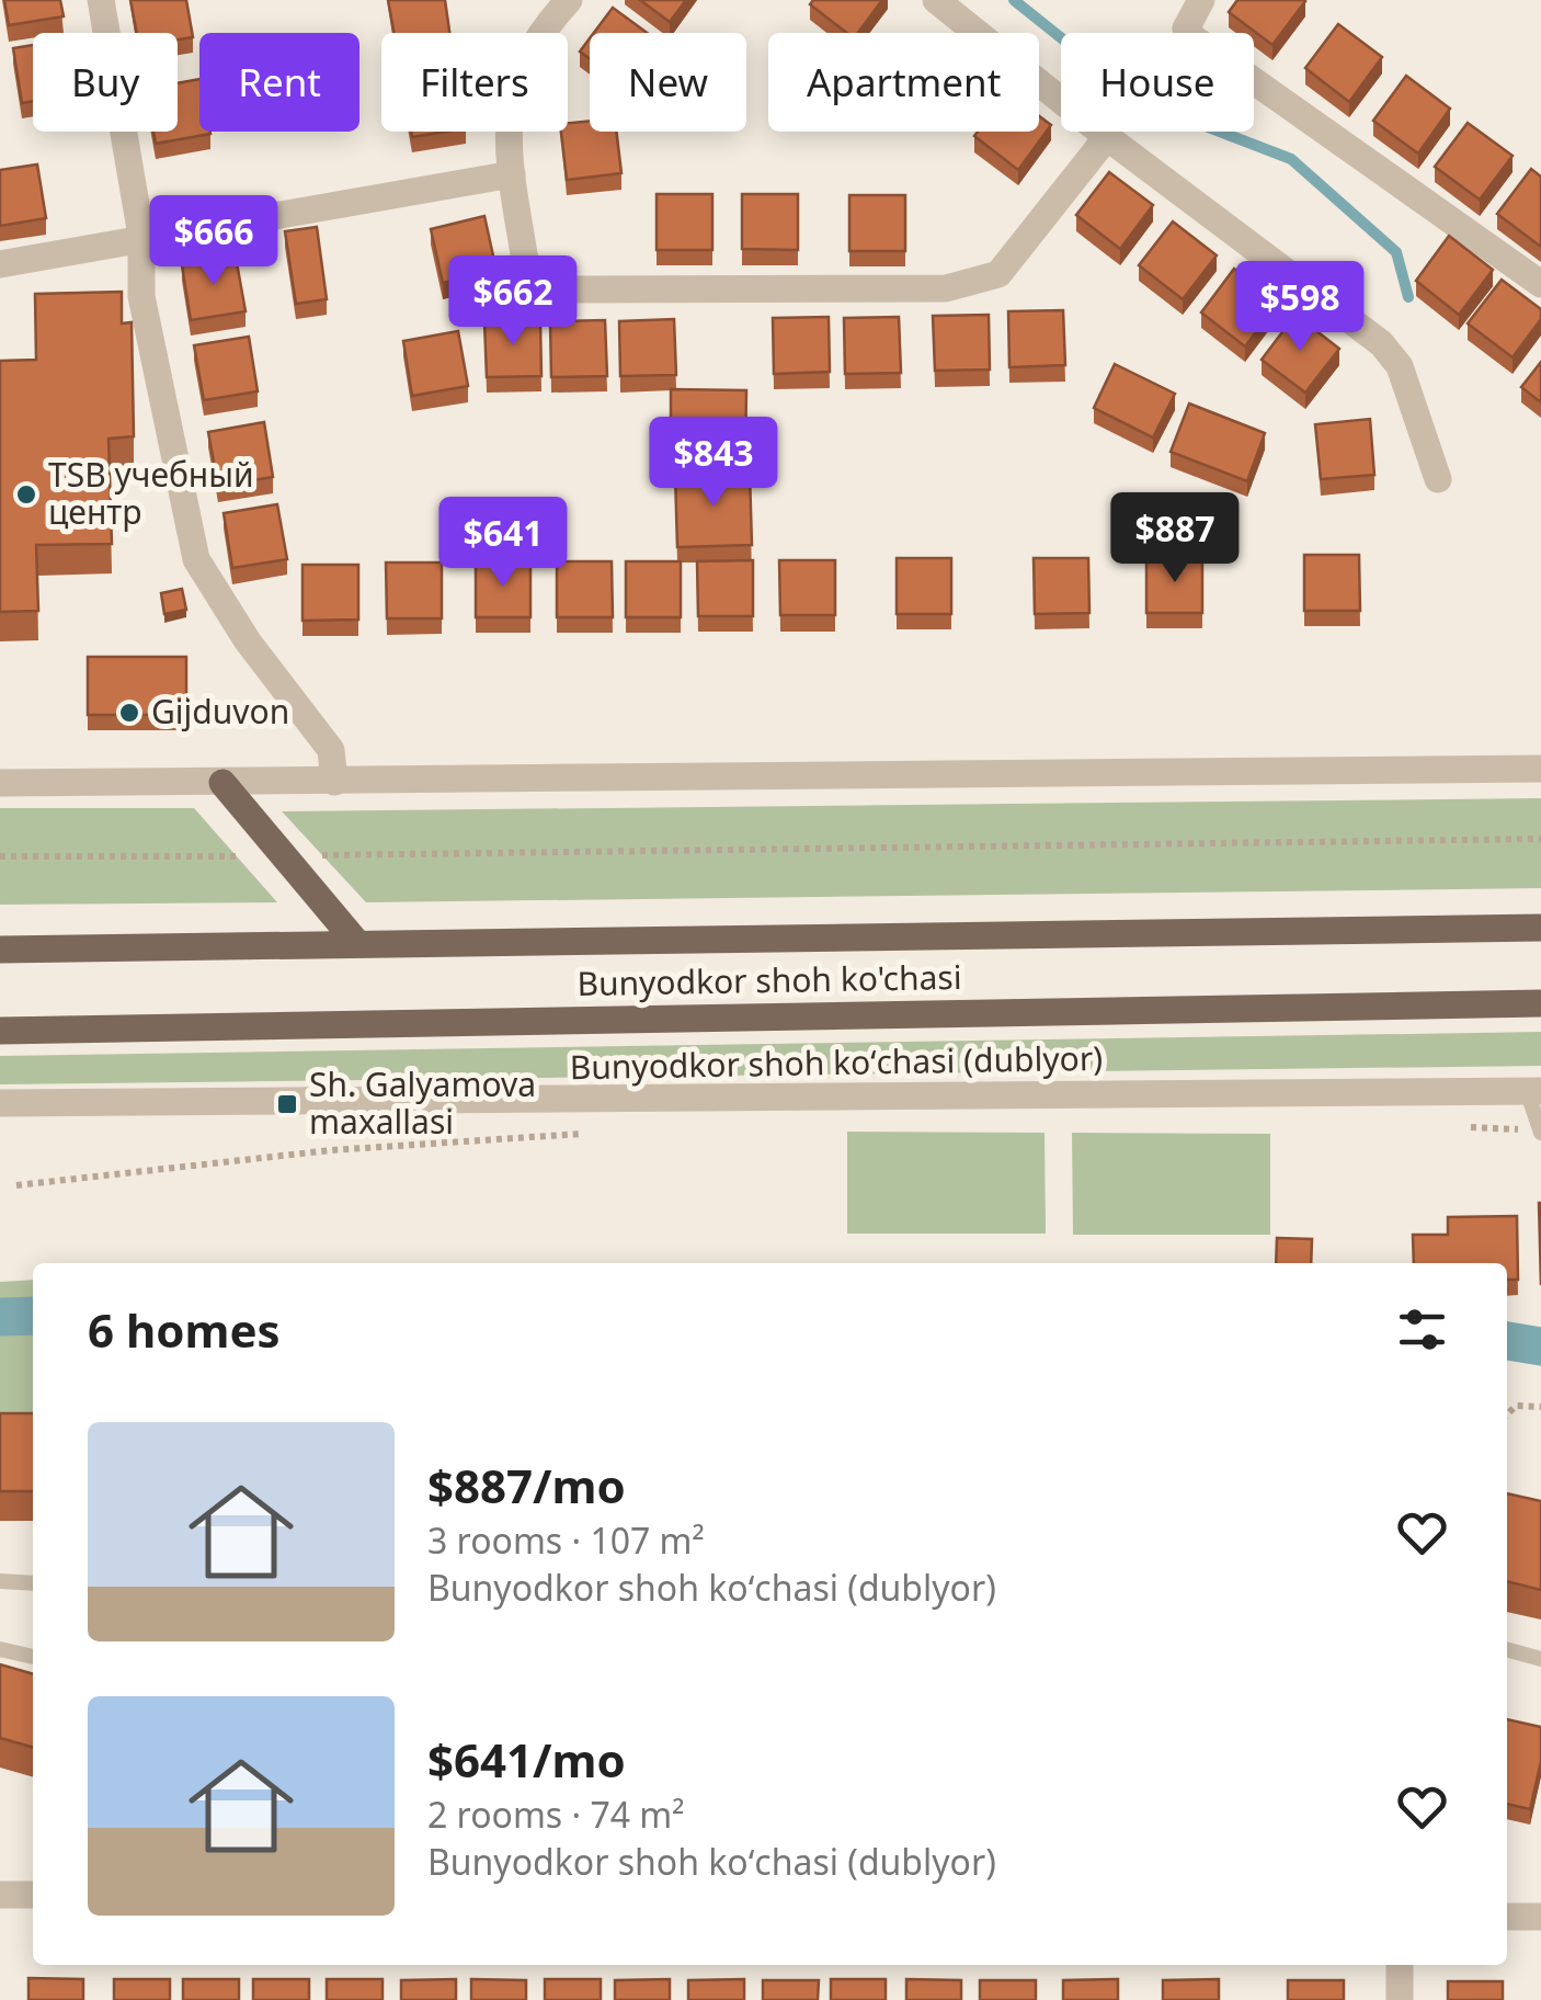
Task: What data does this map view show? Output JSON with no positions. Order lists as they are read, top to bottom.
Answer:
{
  "streets": {
    "main road": ["Bunyodkor shoh ko'chasi"],
    "street": ["Bunyodkor shoh koʻchasi (dublyor)"]
  },
  "places": {
    "other": ["TSB учебный центр", "Gijduvon"],
    "transit": ["Sh. Galyamova maxallasi"]
  },
  "page": {
    "chip": [
      "Buy",
      "Rent",
      "Filters",
      "New",
      "Apartment",
      "House"
    ],
    "price": [
      "$666",
      "$662",
      "$598",
      "$843",
      "$887",
      "$641"
    ],
    "heading": "6 homes",
    "list": [
      {
        "name": "$887/mo",
        "note": "3 rooms · 107 m² · Bunyodkor shoh koʻchasi (dublyor)"
      },
      {
        "name": "$641/mo",
        "note": "2 rooms · 74 m² · Bunyodkor shoh koʻchasi (dublyor)"
      }
    ]
  }
}
